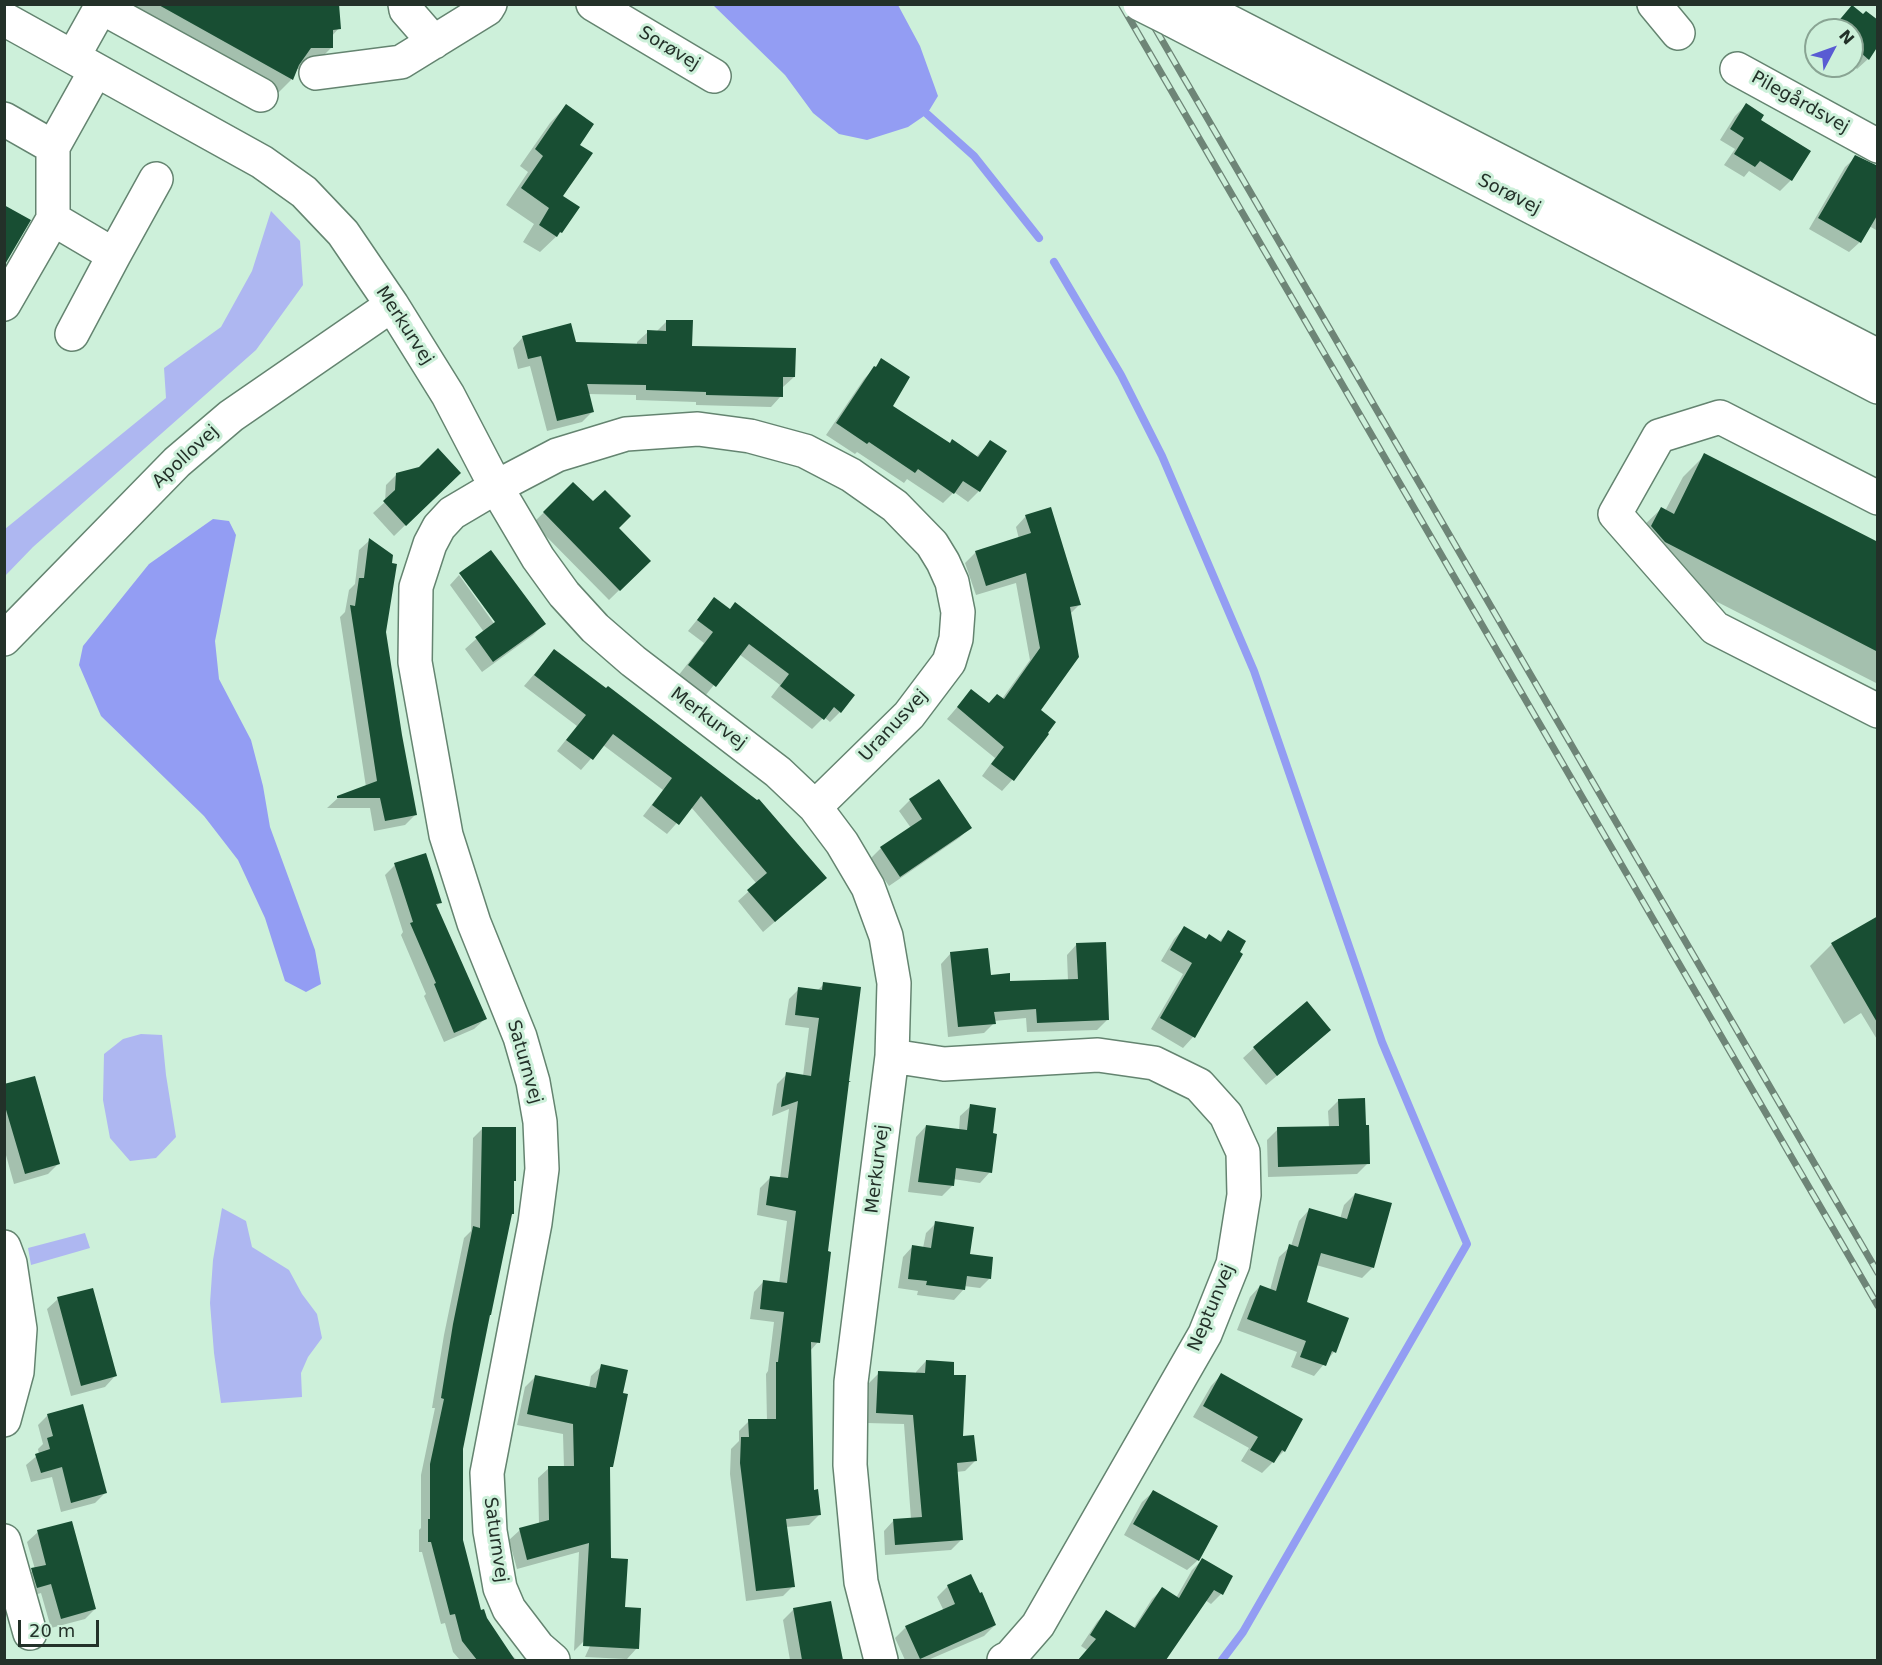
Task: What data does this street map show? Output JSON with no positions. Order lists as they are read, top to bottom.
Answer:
{
  "streets": {
    "street": [
      "Sorøvej",
      "Pilegårdsvej",
      "Merkurvej",
      "Apollovej",
      "Uranusvej",
      "Saturnvej",
      "Neptunvej"
    ]
  },
  "crossings": [
    ["Merkurvej", "Apollovej"],
    ["Merkurvej", "Uranusvej"],
    ["Merkurvej", "Saturnvej"],
    ["Merkurvej", "Neptunvej"],
    ["Uranusvej", "Saturnvej"]
  ],
  "scale_bar": "20 m",
  "north": "top right"
}
